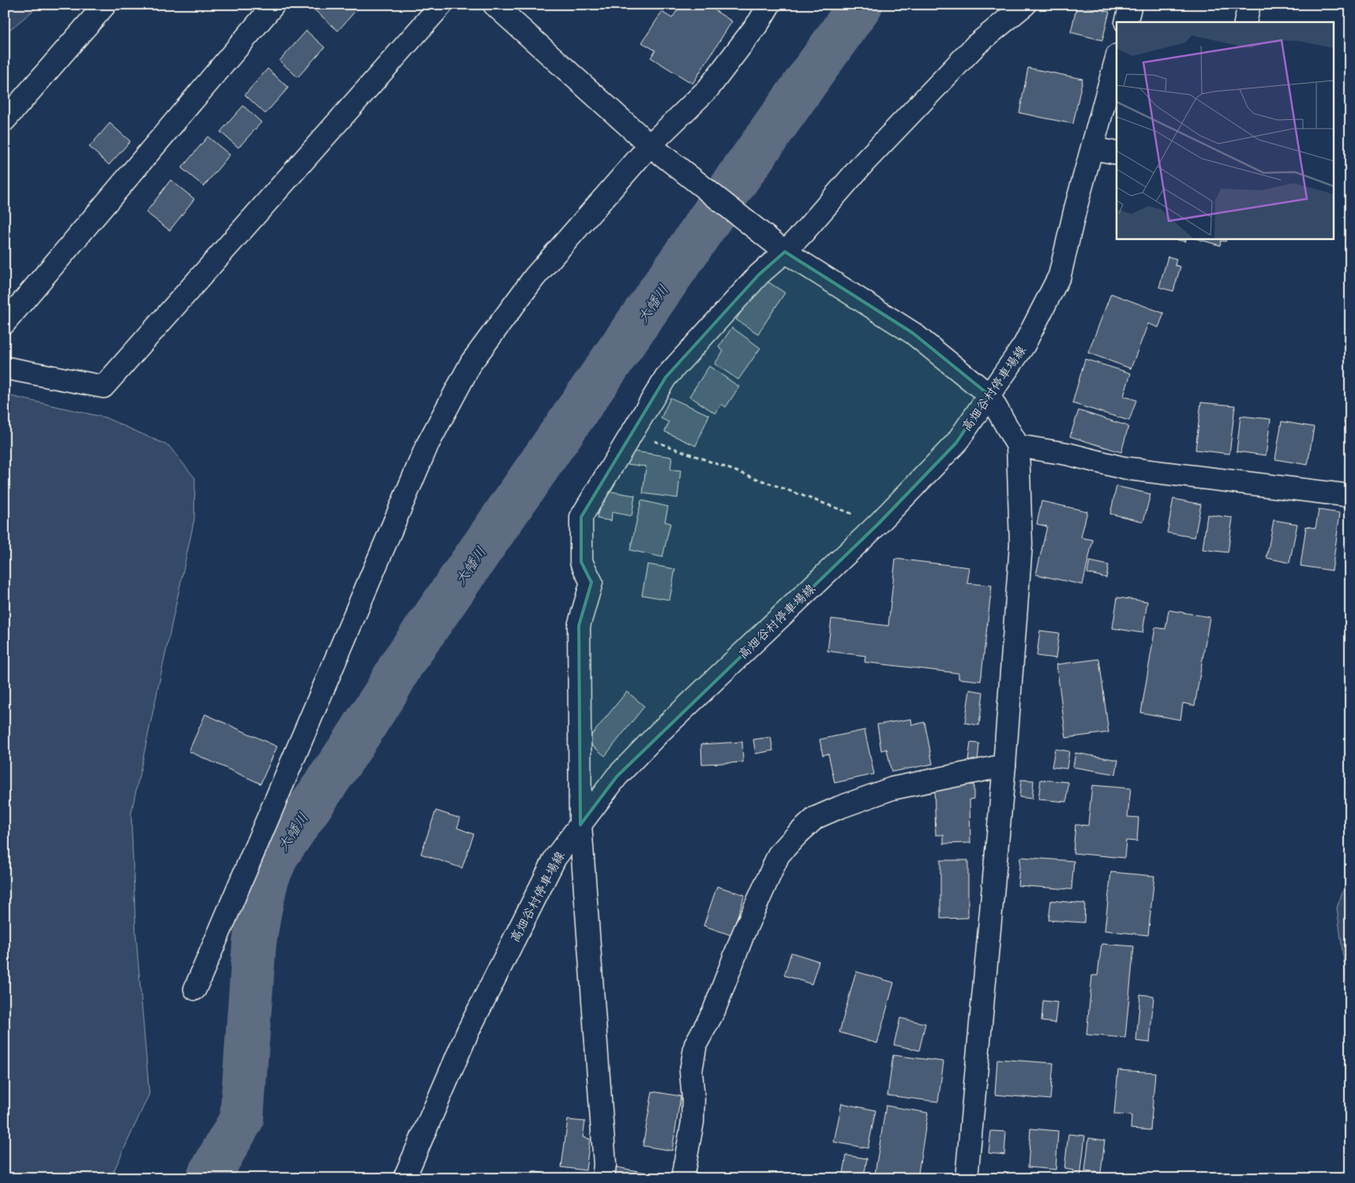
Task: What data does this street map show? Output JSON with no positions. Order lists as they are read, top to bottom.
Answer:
{
  "streets": {
    "street": ["高畑谷村停車場線"]
  },
  "water": ["大幡川"]
}
